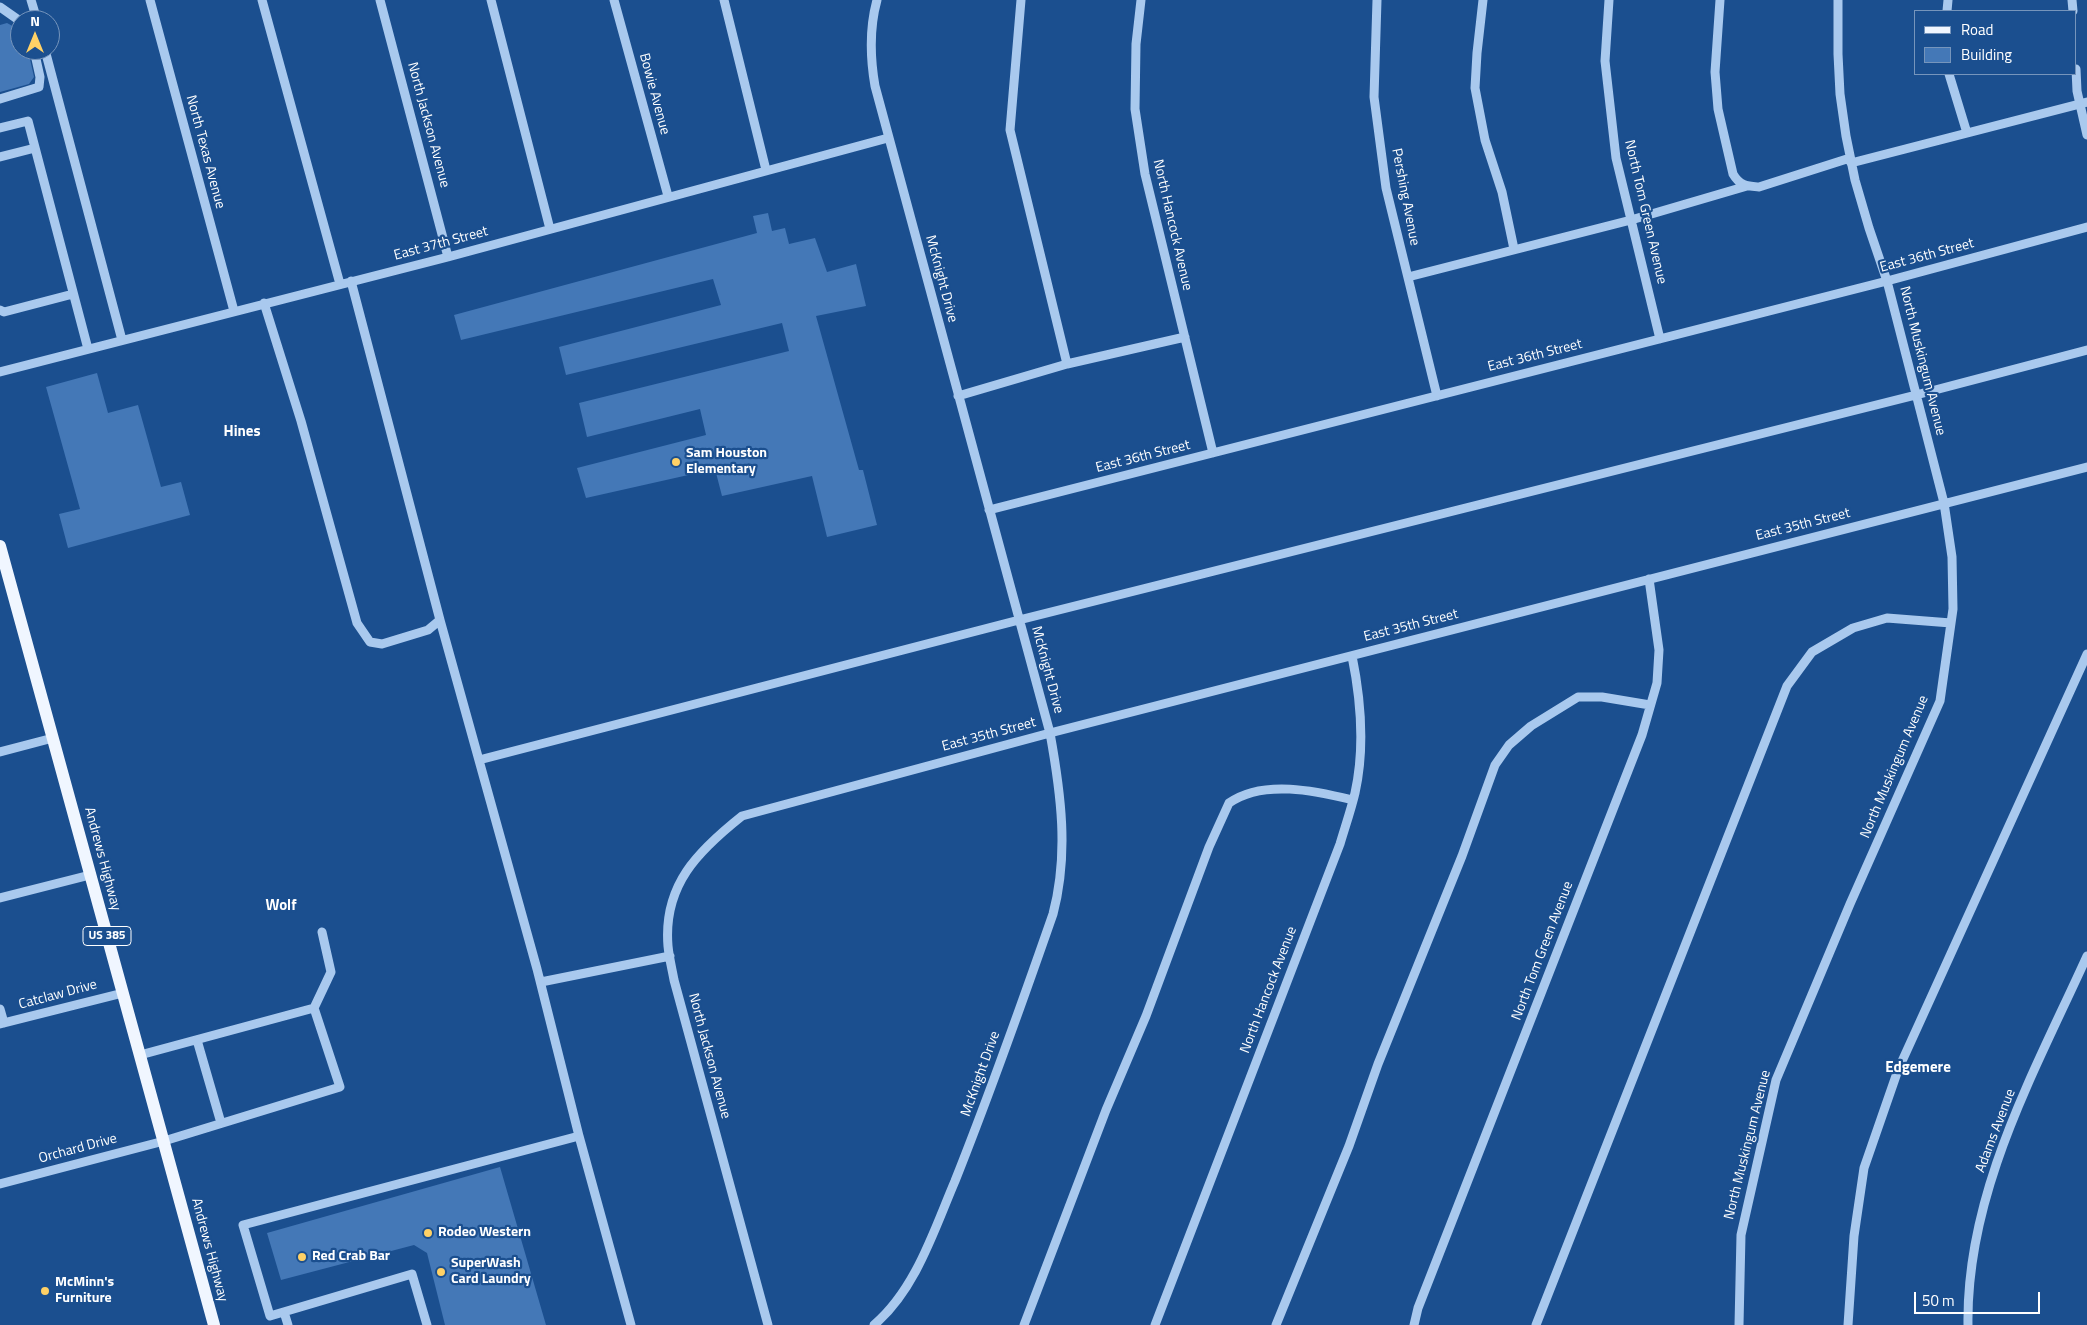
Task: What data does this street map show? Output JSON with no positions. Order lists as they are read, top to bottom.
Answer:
{
  "streets": {
    "main road": ["Andrews Highway", "US 385"],
    "street": [
      "Bowie Avenue",
      "North Jackson Avenue",
      "North Texas Avenue",
      "Pershing Avenue",
      "North Tom Green Avenue",
      "North Hancock Avenue",
      "East 37th Street",
      "East 36th Street",
      "McKnight Drive",
      "North Muskingum Avenue",
      "East 35th Street",
      "Catclaw Drive",
      "Adams Avenue",
      "Orchard Drive"
    ]
  },
  "crossings": [
    ["Bowie Avenue", "East 37th Street"],
    ["North Jackson Avenue", "East 37th Street"],
    ["North Jackson Avenue", "East 35th Street"],
    ["North Texas Avenue", "East 37th Street"],
    ["Pershing Avenue", "East 36th Street"],
    ["North Tom Green Avenue", "East 36th Street"],
    ["North Tom Green Avenue", "East 35th Street"],
    ["North Hancock Avenue", "East 36th Street"],
    ["North Hancock Avenue", "East 35th Street"],
    ["East 37th Street", "McKnight Drive"],
    ["East 36th Street", "McKnight Drive"],
    ["East 36th Street", "North Muskingum Avenue"],
    ["McKnight Drive", "East 35th Street"],
    ["North Muskingum Avenue", "East 35th Street"],
    ["Andrews Highway", "Catclaw Drive"],
    ["Andrews Highway", "Orchard Drive"]
  ],
  "districts": ["Hines", "Wolf", "Edgemere"],
  "places": [
    "Sam Houston Elementary",
    "Rodeo Western",
    "Red Crab Bar",
    "SuperWash Card Laundry",
    "McMinn's Furniture"
  ],
  "legend": ["Road", "Building"],
  "scale_bar": "50 m",
  "north": "top"
}
